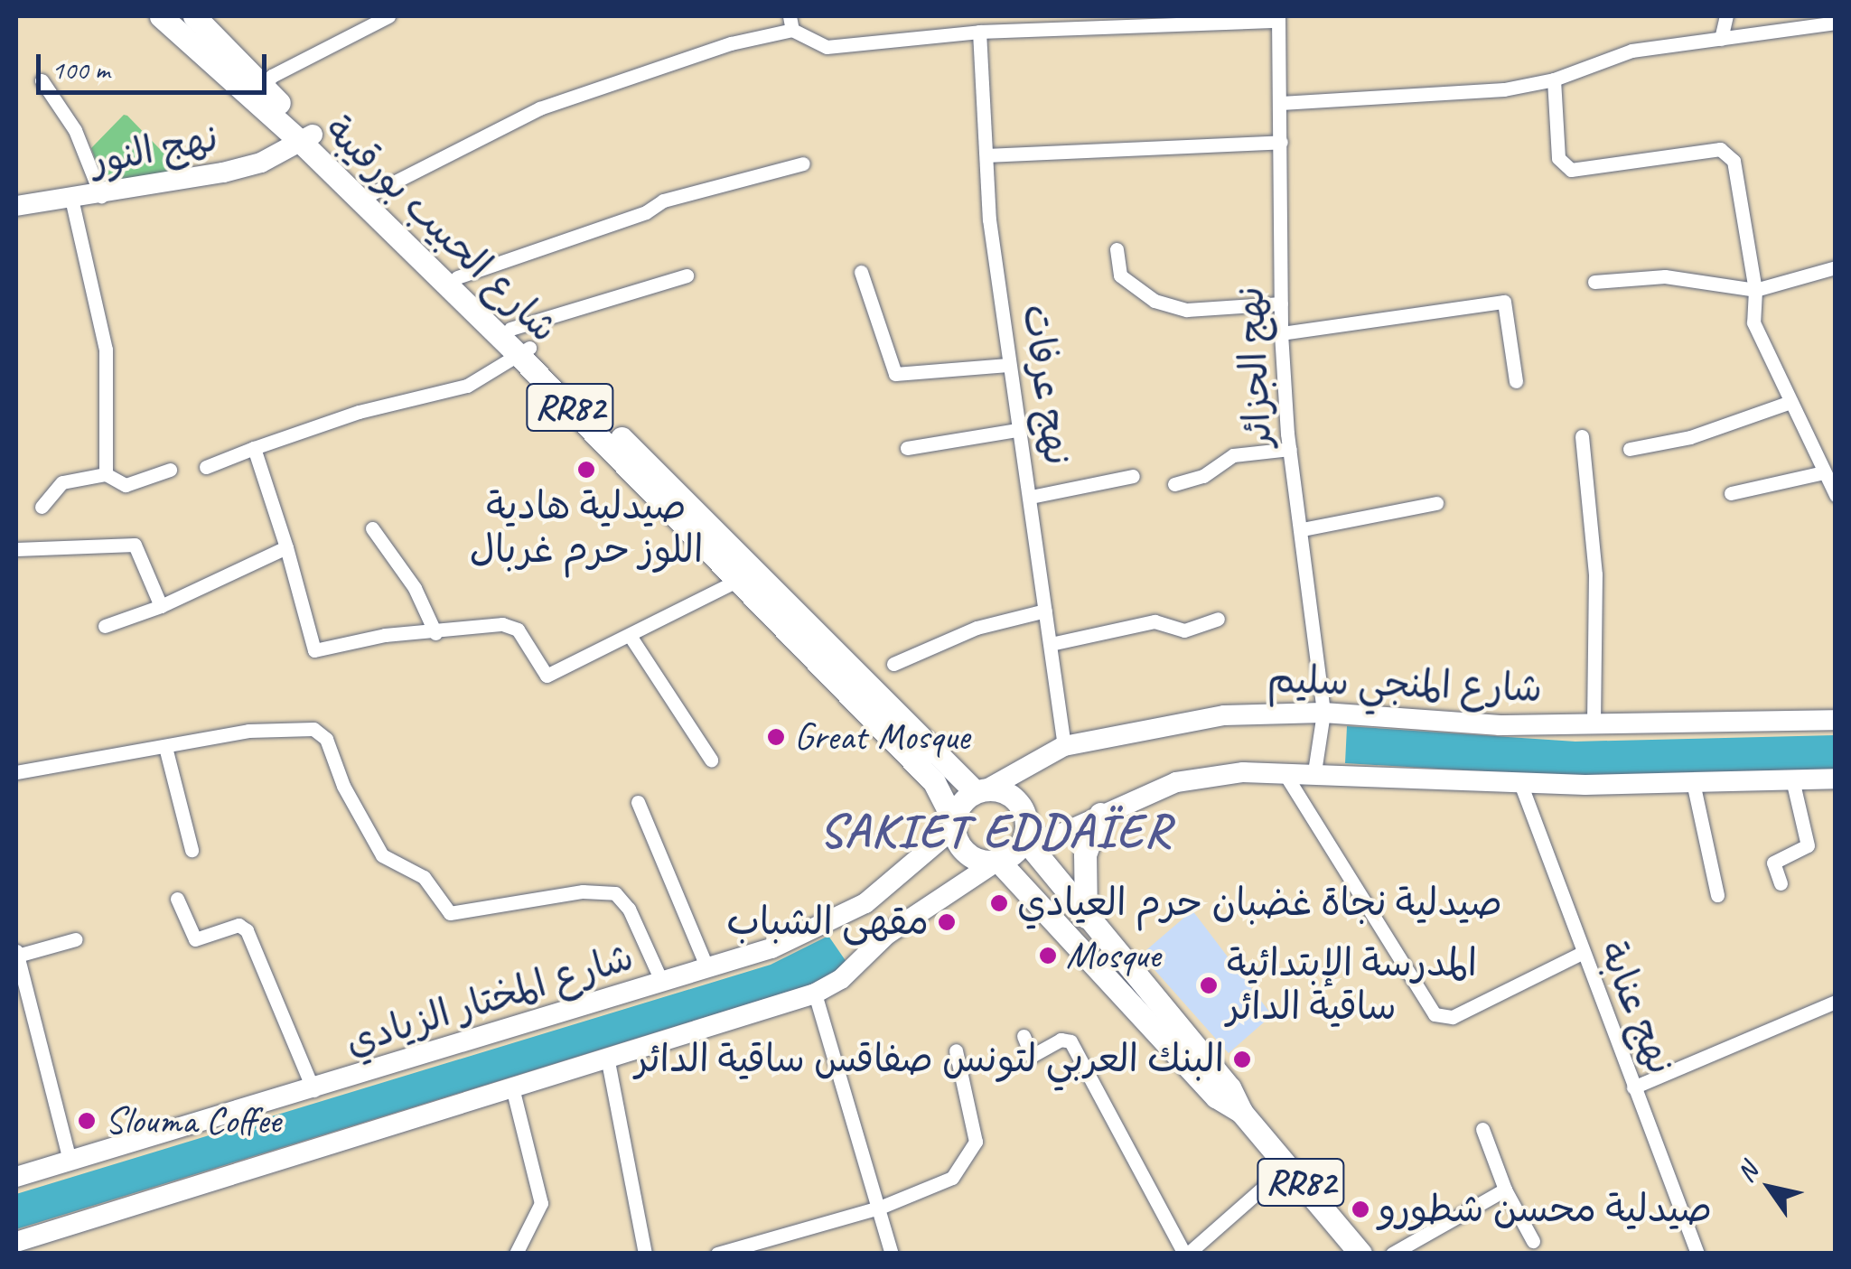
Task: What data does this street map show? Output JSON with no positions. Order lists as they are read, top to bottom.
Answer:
{
  "streets": {
    "main road": [
      "نهج النور",
      "شارع الحبيب بورقيبة",
      "RR82",
      "شارع المنجي سليم",
      "شارع المختار الزيادي"
    ],
    "street": ["نهج الجزائر", "نهج عرفات", "نهج عنابة"]
  },
  "crossings": [
    ["نهج النور", "شارع الحبيب بورقيبة"],
    ["شارع الحبيب بورقيبة", "شارع المنجي سليم"],
    ["شارع الحبيب بورقيبة", "شارع المختار الزيادي"],
    ["نهج الجزائر", "شارع المنجي سليم"],
    ["نهج عرفات", "شارع المنجي سليم"],
    ["شارع المنجي سليم", "شارع المختار الزيادي"]
  ],
  "districts": ["SAKIET EDDAÏER"],
  "places": [
    "صيدلية هادية اللوز حرم غربال",
    "Great Mosque",
    "صيدلية نجاة غضبان حرم العيادي",
    "مقهى الشباب",
    "Mosque",
    "المدرسة الإبتدائية ساقية الدائر",
    "البنك العربي لتونس صفاقس ساقية الدائر",
    "Slouma Coffee",
    "صيدلية محسن شطورو"
  ],
  "scale_bar": "100 m",
  "north": "top left"
}
